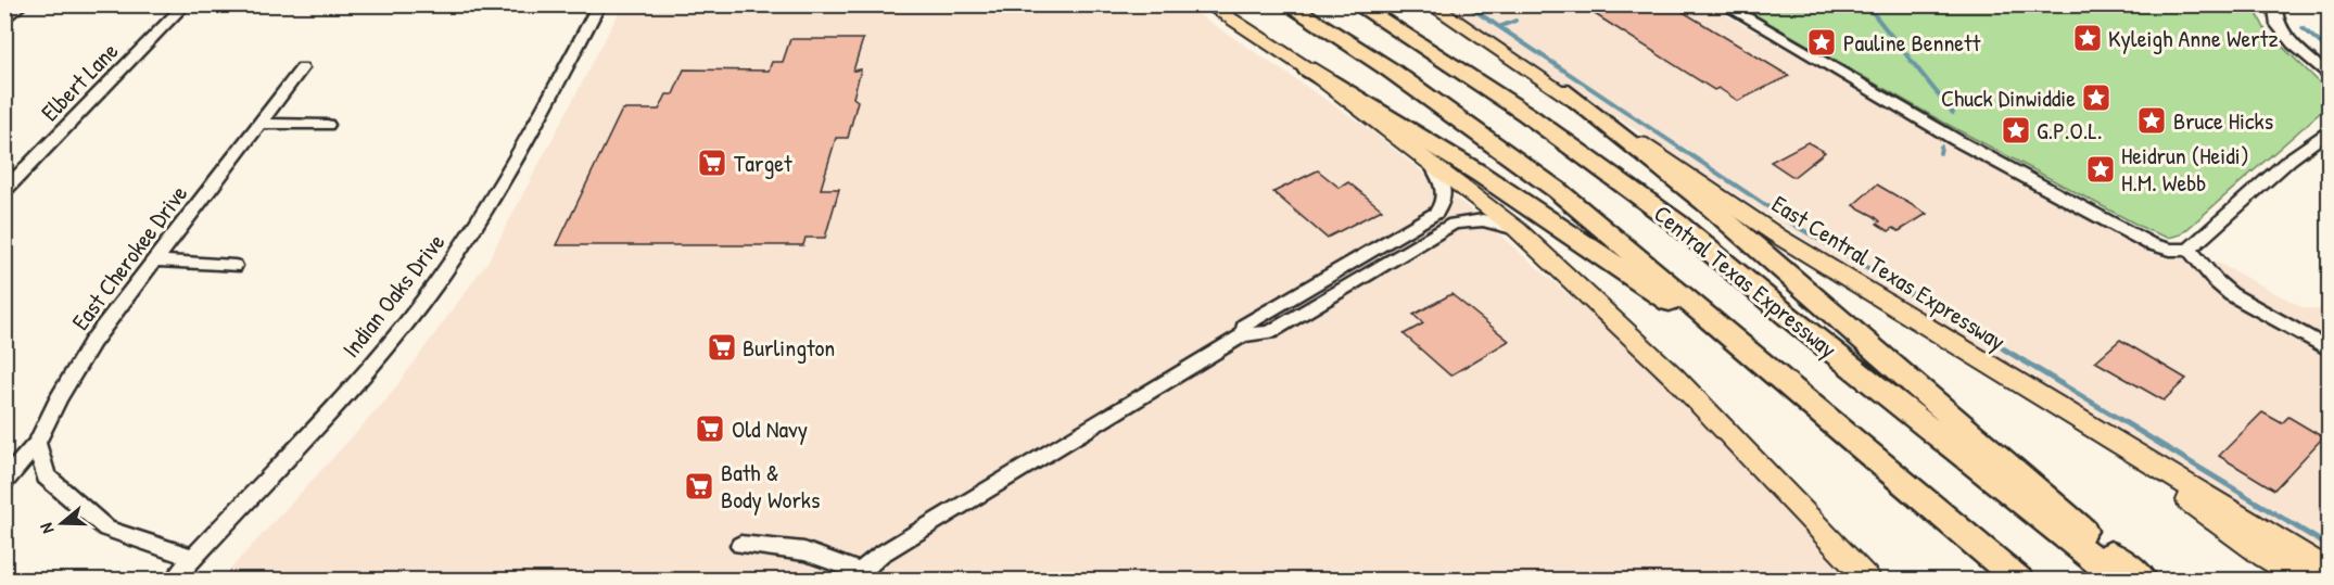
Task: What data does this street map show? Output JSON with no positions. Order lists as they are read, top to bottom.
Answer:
{
  "streets": {
    "highway": ["Central Texas Expressway"],
    "main road": ["East Central Texas Expressway"],
    "street": ["Elbert Lane", "East Cherokee Drive", "Indian Oaks Drive"]
  },
  "places": {
    "place": [
      "Kyleigh Anne Wertz",
      "Pauline Bennett",
      "Chuck Dinwiddie",
      "Bruce Hicks",
      "G.P.O.L.",
      "Heidrun (Heidi) H.M. Webb"
    ],
    "supermarket": [
      "Target",
      "Burlington",
      "Old Navy",
      "Bath & Body Works"
    ]
  },
  "north": "left"
}
